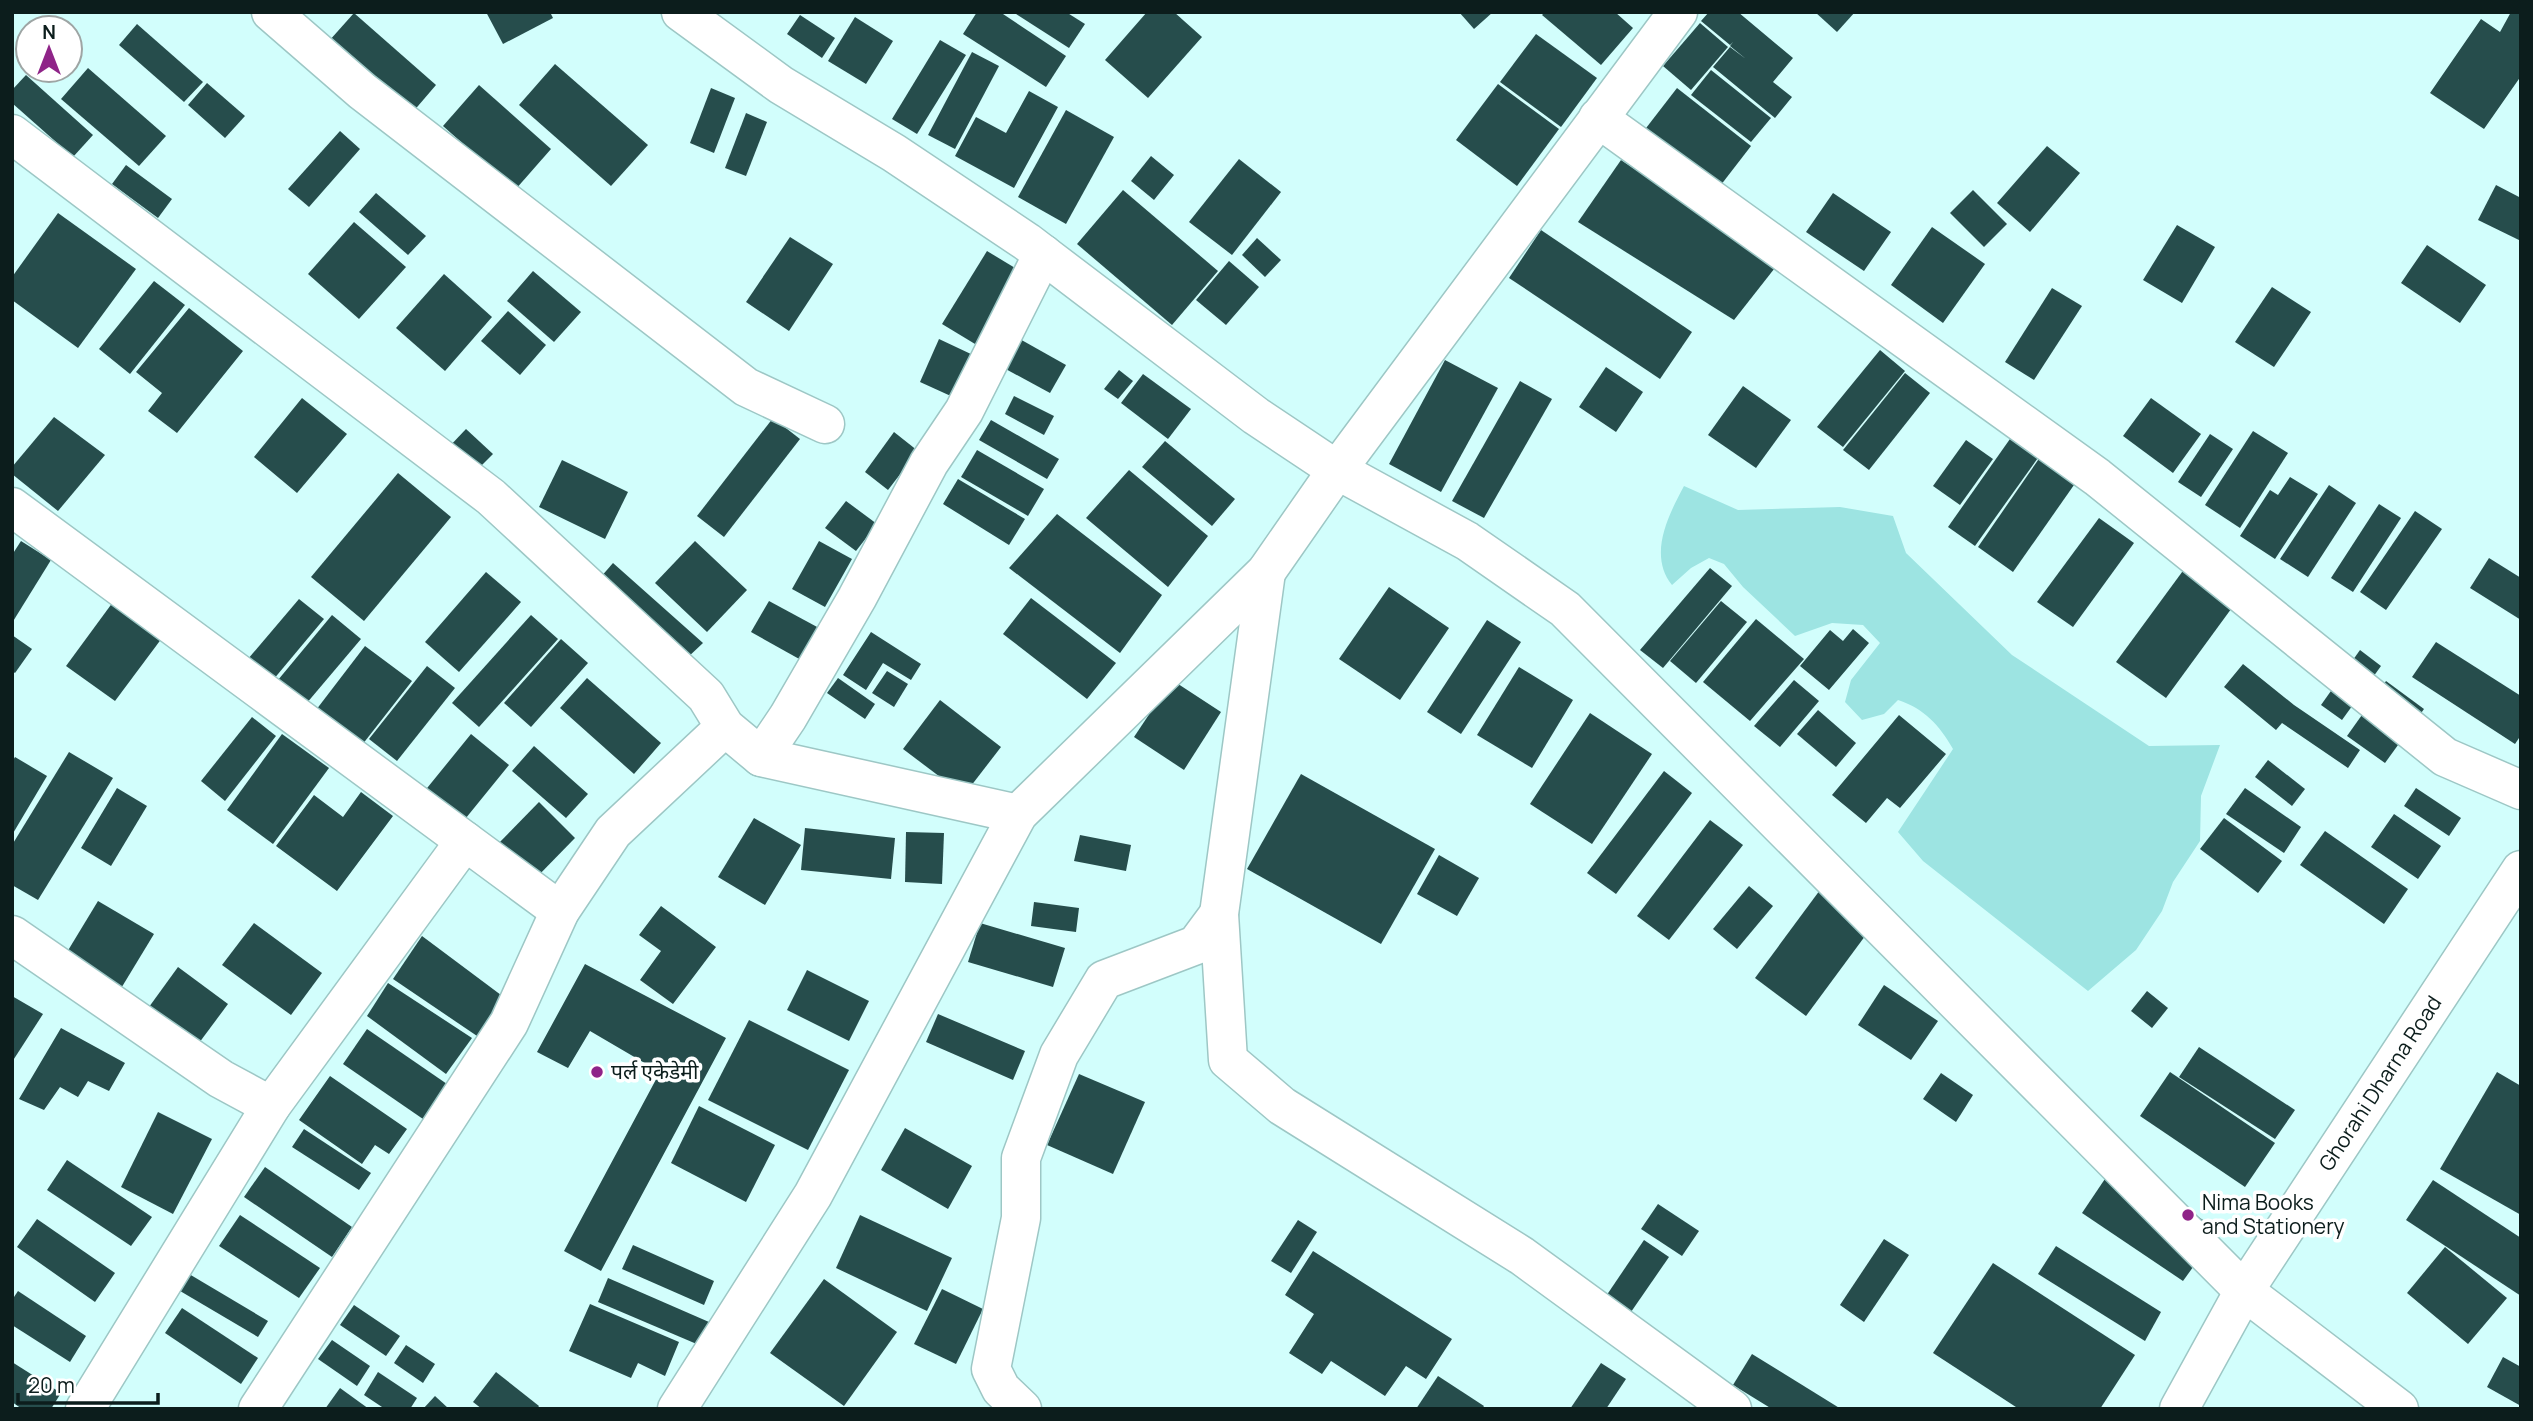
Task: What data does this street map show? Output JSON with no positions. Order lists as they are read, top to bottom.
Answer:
{
  "streets": {
    "street": ["Ghorahi Dharna Road"]
  },
  "places": ["पर्ल एकेडेमी", "Nima Books and Stationery"],
  "scale_bar": "20 m",
  "north": "top"
}
